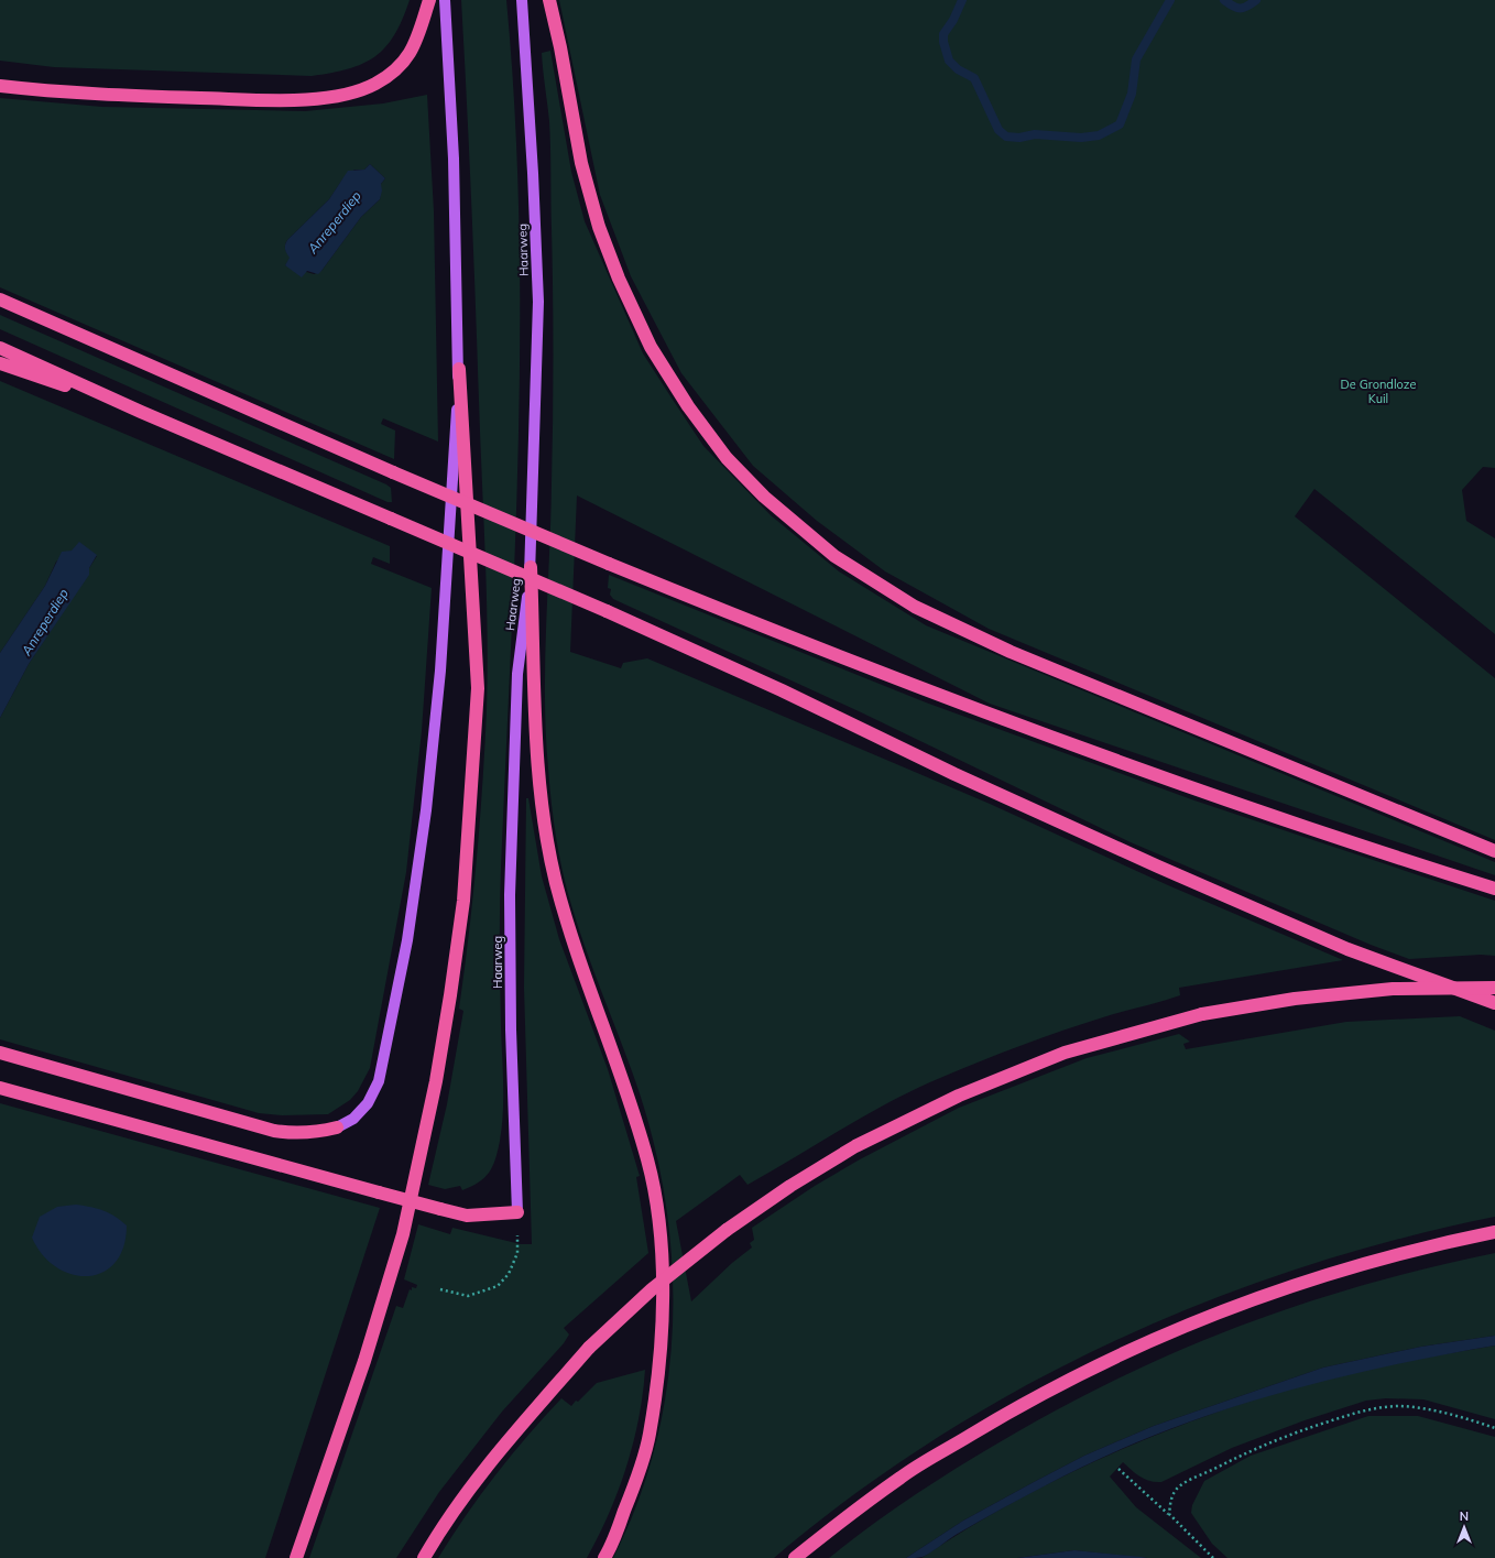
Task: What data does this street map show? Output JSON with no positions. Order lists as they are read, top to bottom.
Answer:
{
  "streets": {
    "main road": ["Haarweg"]
  },
  "water": ["Anreperdiep"],
  "parks": ["De Grondloze Kuil"],
  "north": "top"
}
